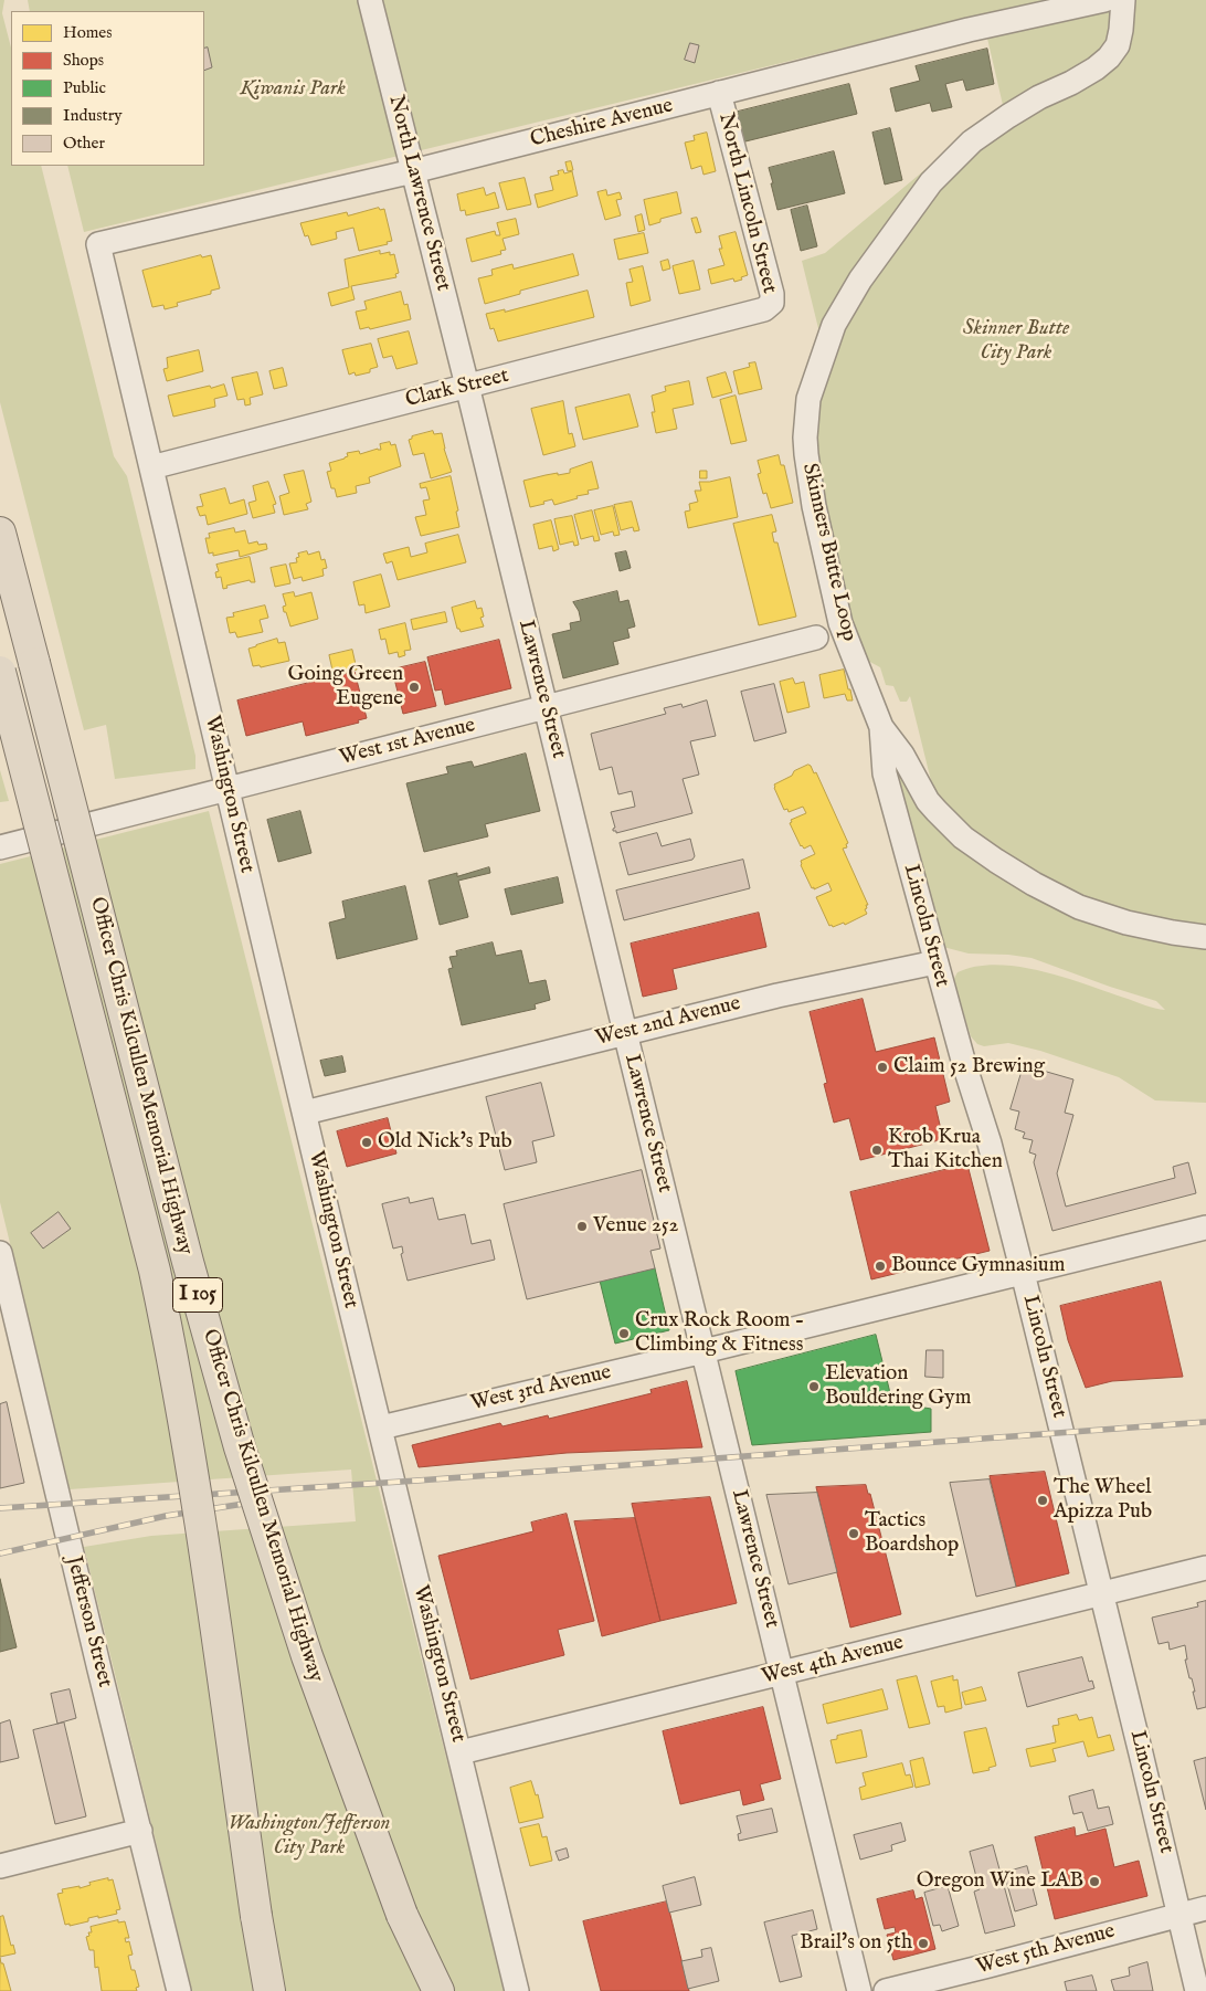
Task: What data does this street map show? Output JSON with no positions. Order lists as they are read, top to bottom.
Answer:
{
  "streets": {
    "highway": ["Officer Chris Kilcullen Memorial Highway", "I 105"],
    "street": [
      "Cheshire Avenue",
      "North Lawrence Street",
      "North Lincoln Street",
      "Clark Street",
      "Skinners Butte Loop",
      "Lawrence Street",
      "West 1st Avenue",
      "Washington Street",
      "Lincoln Street",
      "West 2nd Avenue",
      "West 3rd Avenue",
      "Jefferson Street",
      "West 4th Avenue",
      "West 5th Avenue"
    ]
  },
  "crossings": [
    ["Cheshire Avenue", "North Lawrence Street"],
    ["Cheshire Avenue", "North Lincoln Street"],
    ["Cheshire Avenue", "Washington Street"],
    ["North Lawrence Street", "Clark Street"],
    ["North Lawrence Street", "Lawrence Street"],
    ["North Lincoln Street", "Clark Street"],
    ["Clark Street", "Lawrence Street"],
    ["Clark Street", "Washington Street"],
    ["Skinners Butte Loop", "Lincoln Street"],
    ["Lawrence Street", "West 1st Avenue"],
    ["Lawrence Street", "West 2nd Avenue"],
    ["Lawrence Street", "West 3rd Avenue"],
    ["Lawrence Street", "West 4th Avenue"],
    ["West 1st Avenue", "Washington Street"],
    ["Washington Street", "West 2nd Avenue"],
    ["Washington Street", "West 3rd Avenue"],
    ["Washington Street", "West 4th Avenue"],
    ["Lincoln Street", "West 2nd Avenue"],
    ["Lincoln Street", "West 3rd Avenue"],
    ["Lincoln Street", "West 4th Avenue"],
    ["Lincoln Street", "West 5th Avenue"]
  ],
  "parks": ["Kiwanis Park", "Skinner Butte City Park", "Washington/Jefferson City Park"],
  "places": [
    "Going Green Eugene",
    "Claim 52 Brewing",
    "Old Nick's Pub",
    "Krob Krua Thai Kitchen",
    "Venue 252",
    "Bounce Gymnasium",
    "Crux Rock Room - Climbing & Fitness",
    "Elevation Bouldering Gym",
    "The Wheel Apizza Pub",
    "Tactics Boardshop",
    "Oregon Wine LAB",
    "Brail's on 5th"
  ],
  "legend": [
    "Homes",
    "Shops",
    "Public",
    "Industry",
    "Other"
  ]
}
